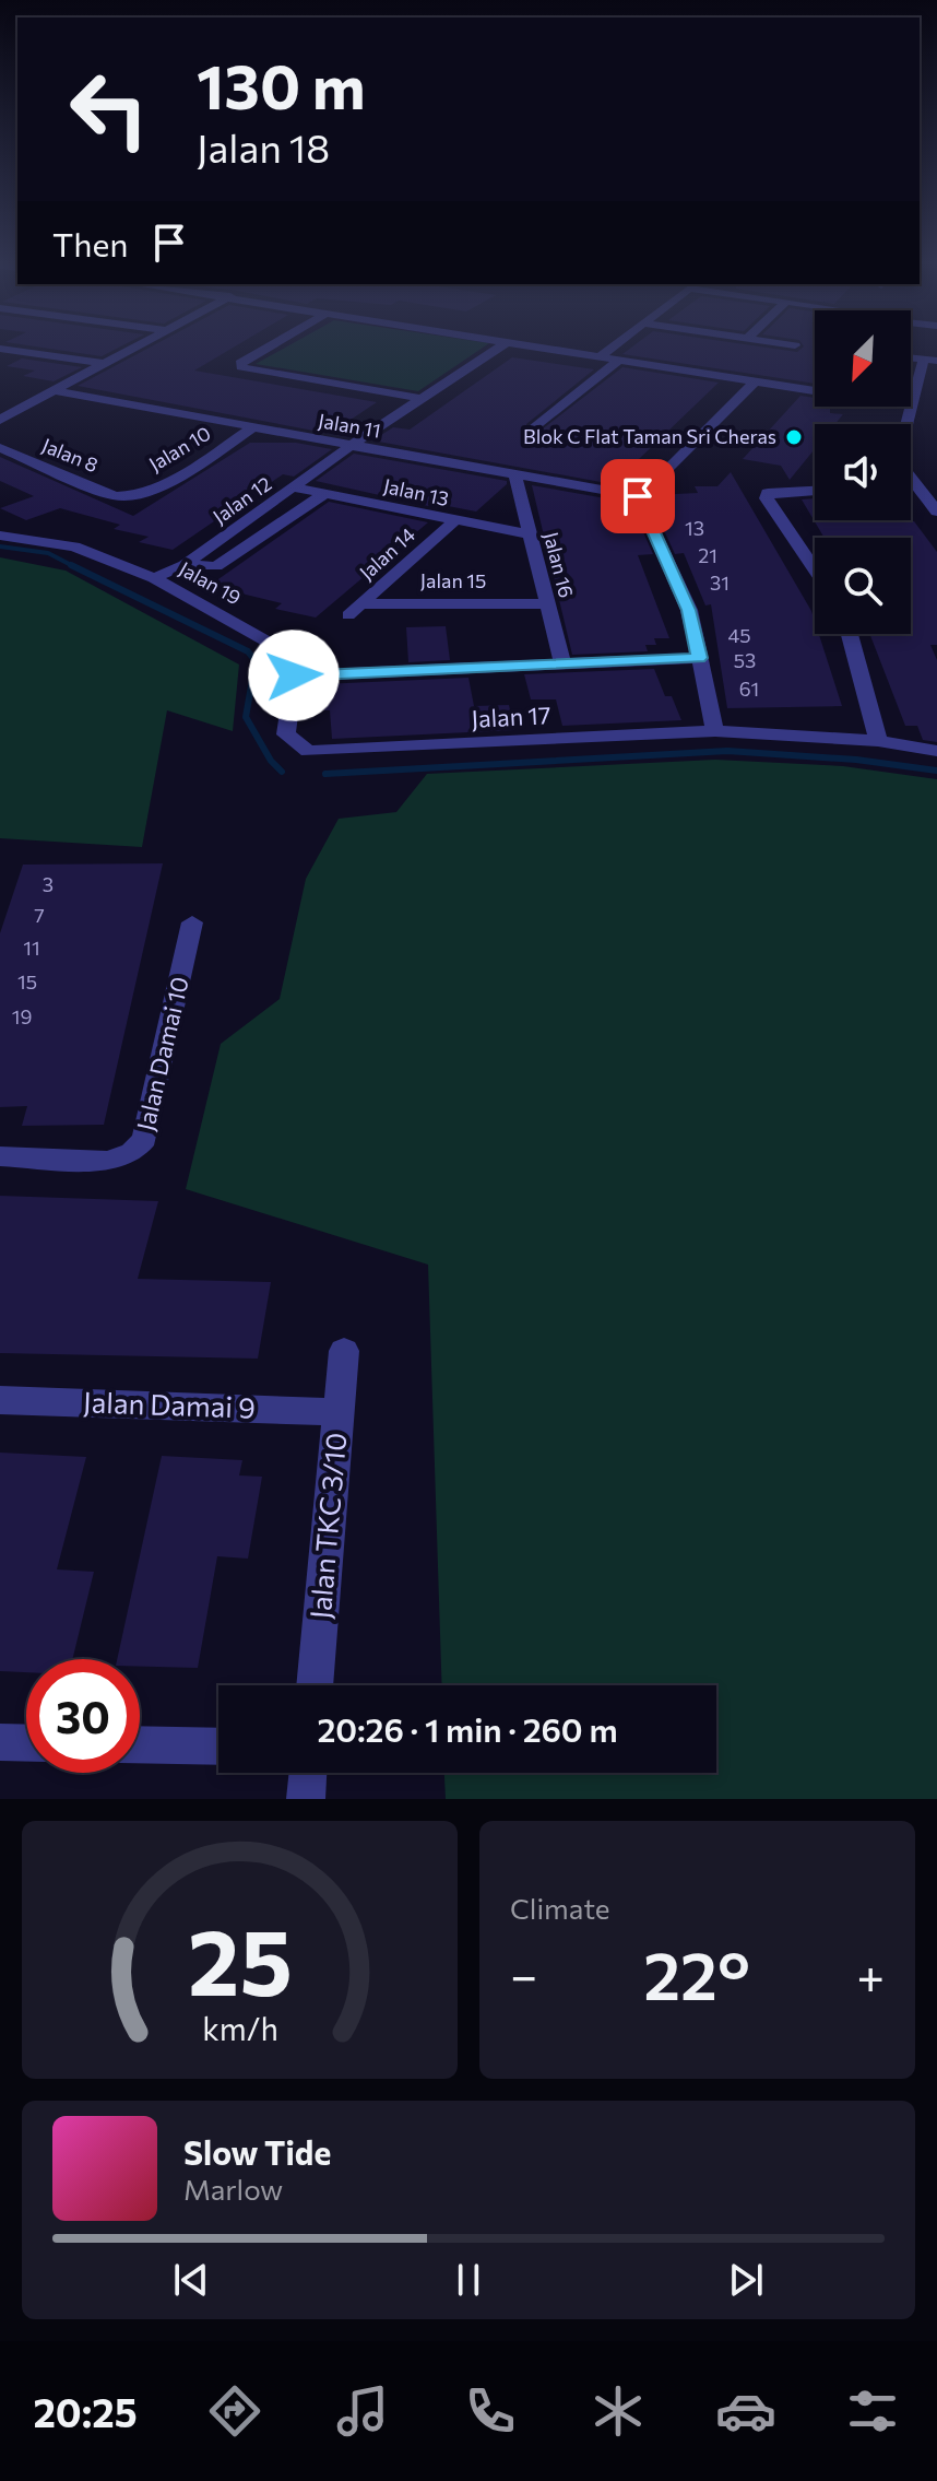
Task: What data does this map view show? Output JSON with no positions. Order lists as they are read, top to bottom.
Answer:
{
  "streets": {
    "street": [
      "Jalan 11",
      "Jalan 10",
      "Jalan 8",
      "Jalan 13",
      "Jalan 12",
      "Jalan 14",
      "Jalan 16",
      "Jalan 15",
      "Jalan 19",
      "Jalan 17",
      "Jalan Damai 10",
      "Jalan Damai 9",
      "Jalan TKC 3/10"
    ]
  },
  "crossings": [
    ["Jalan 11", "Jalan 10"],
    ["Jalan 11", "Jalan 8"],
    ["Jalan 11", "Jalan 12"],
    ["Jalan 11", "Jalan 16"],
    ["Jalan 10", "Jalan 8"],
    ["Jalan 13", "Jalan 12"],
    ["Jalan 13", "Jalan 14"],
    ["Jalan 13", "Jalan 16"],
    ["Jalan 12", "Jalan 19"],
    ["Jalan 14", "Jalan 15"],
    ["Jalan 16", "Jalan 15"],
    ["Jalan 16", "Jalan 17"],
    ["Jalan 19", "Jalan 17"],
    ["Jalan Damai 9", "Jalan TKC 3/10"]
  ],
  "places": ["Blok C Flat Taman Sri Cheras"],
  "house_numbers": [
    "13",
    "21",
    "31",
    "45",
    "53",
    "61",
    "3",
    "7",
    "11",
    "15",
    "19"
  ],
  "north": "bottom left",
  "page": {
    "turn": ["130 m", "Jalan 18"],
    "then": "Then",
    "limit": "30",
    "trip": "20:26 · 1 min · 260 m",
    "tile": "Climate",
    "heat": ["−", "22°", "+"],
    "song": ["Slow Tide", "Marlow"],
    "tabs": "20:25",
    "gauge": ["25", "km/h"]
  }
}
